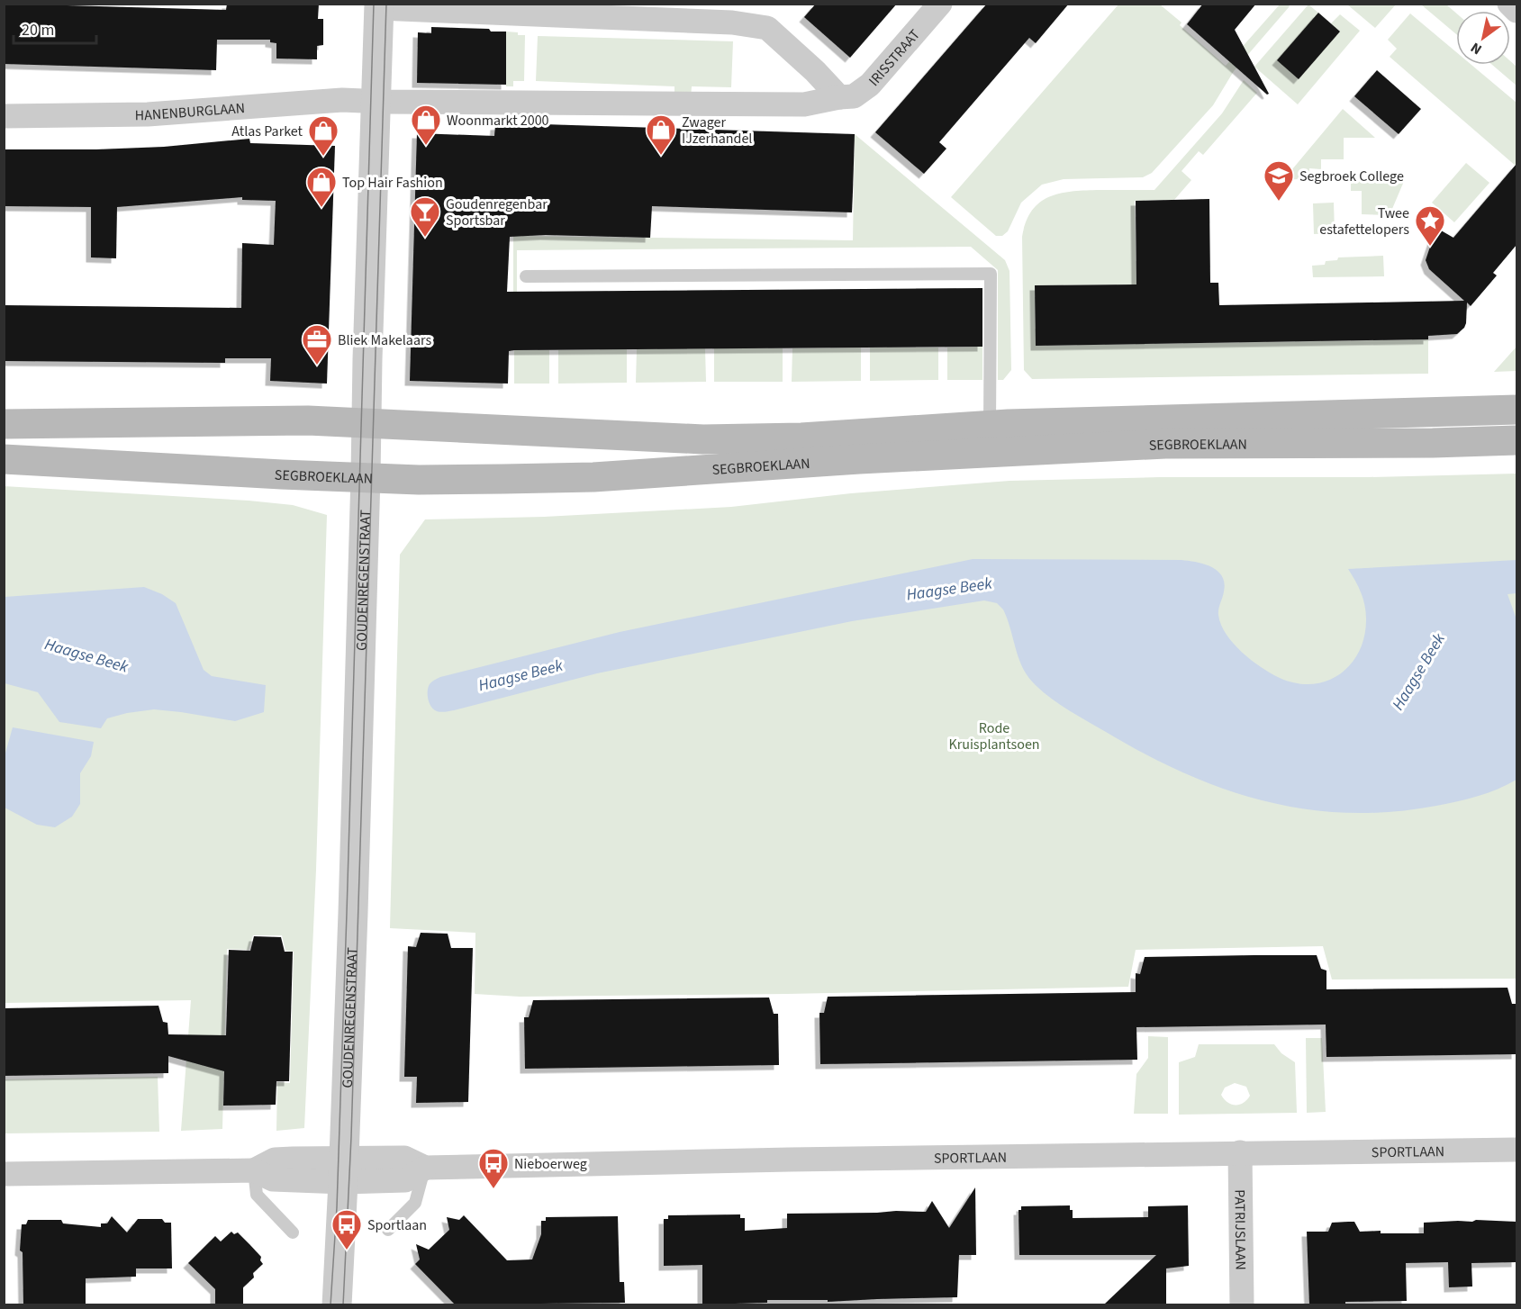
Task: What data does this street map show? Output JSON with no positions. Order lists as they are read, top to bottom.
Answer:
{
  "streets": {
    "main road": ["SEGBROEKLAAN"],
    "street": [
      "IRISSTRAAT",
      "HANENBURGLAAN",
      "GOUDENREGENSTRAAT",
      "SPORTLAAN",
      "PATRIJSLAAN"
    ]
  },
  "crossings": [
    ["IRISSTRAAT", "HANENBURGLAAN"],
    ["IRISSTRAAT", "GOUDENREGENSTRAAT"],
    ["HANENBURGLAAN", "GOUDENREGENSTRAAT"],
    ["SEGBROEKLAAN", "GOUDENREGENSTRAAT"],
    ["GOUDENREGENSTRAAT", "SPORTLAAN"],
    ["SPORTLAAN", "PATRIJSLAAN"]
  ],
  "water": ["Haagse Beek"],
  "parks": ["Rode Kruisplantsoen"],
  "places": {
    "shop": [
      "Woonmarkt 2000",
      "Zwager IJzerhandel",
      "Atlas Parket",
      "Top Hair Fashion"
    ],
    "school or university": ["Segbroek College"],
    "bar": ["Goudenregenbar Sportsbar"],
    "place": ["Twee estafettelopers"],
    "office": ["Bliek Makelaars"],
    "bus stop": ["Nieboerweg", "Sportlaan"]
  },
  "scale_bar": "20 m",
  "north": "bottom left"
}
